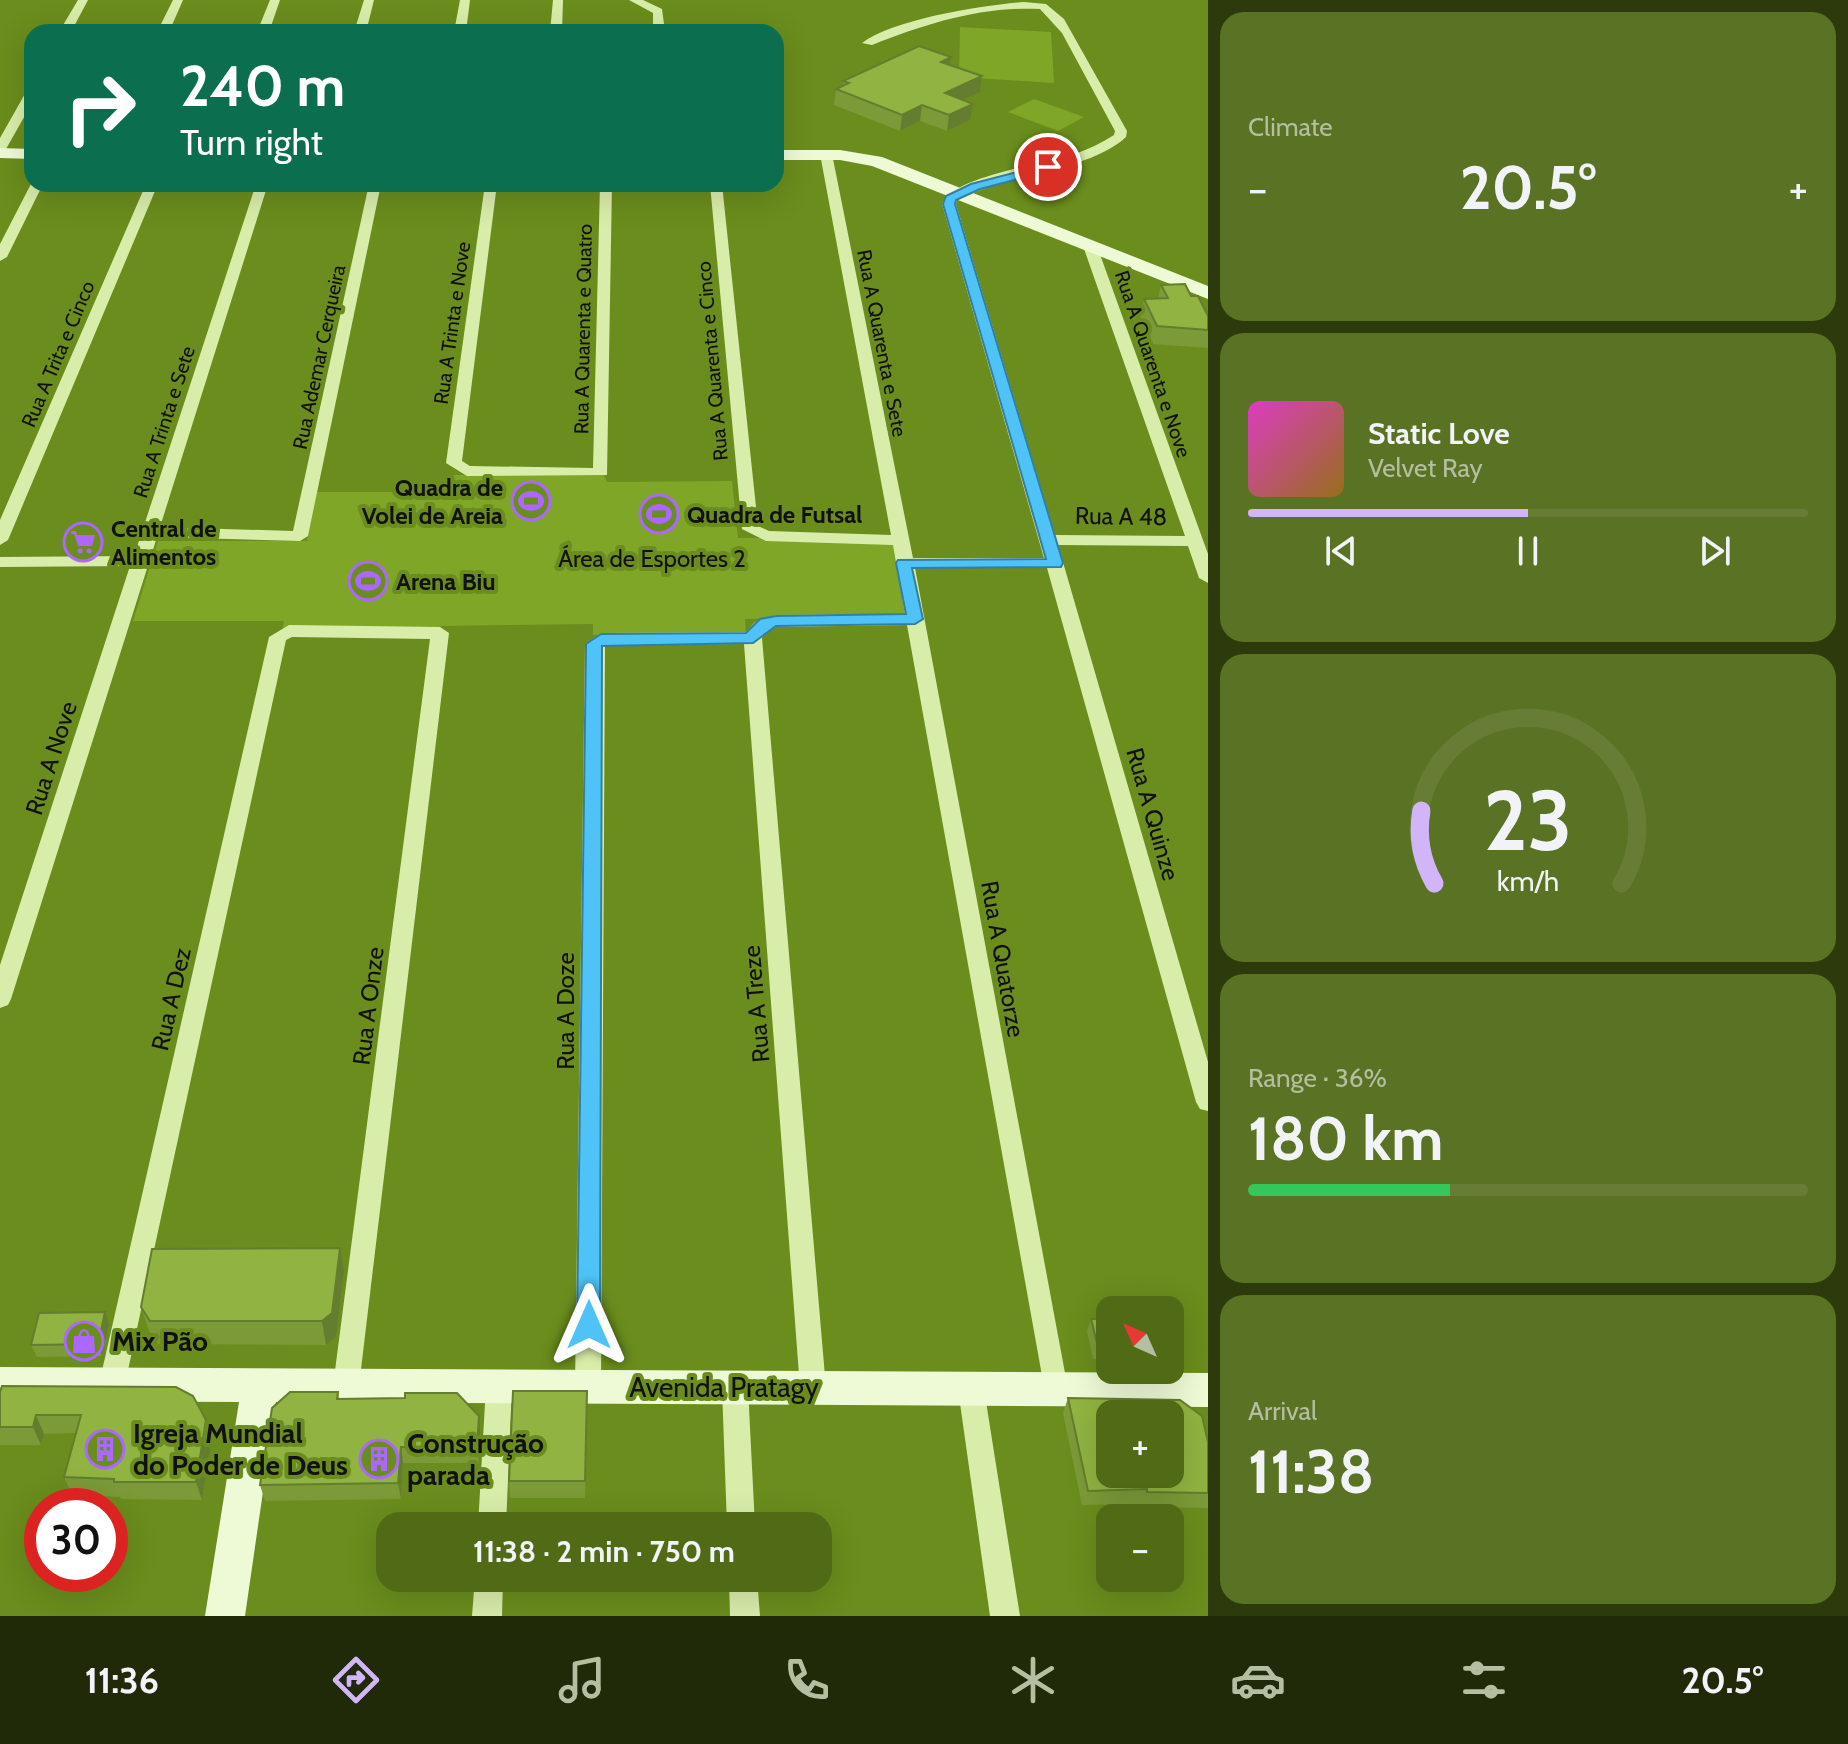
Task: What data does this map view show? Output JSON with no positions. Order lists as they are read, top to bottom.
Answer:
{
  "streets": {
    "street": [
      "Rua A Trinta e Nove",
      "Rua A Quarenta e Quatro",
      "Rua A Quarenta e Sete",
      "Rua A Trita e Cinco",
      "Rua Ademar Cerqueira",
      "Rua A Quarenta e Cinco",
      "Rua A Quarenta e Nove",
      "Rua A Trinta e Sete",
      "Rua A 48",
      "Rua A Nove",
      "Rua A Quinze",
      "Rua A Quatorze",
      "Rua A Dez",
      "Rua A Treze",
      "Rua A Onze",
      "Rua A Doze",
      "Avenida Pratagy"
    ]
  },
  "crossings": [
    ["Rua A Trinta e Nove", "Rua A Quarenta e Quatro"],
    ["Rua A Quarenta e Sete", "Rua A Quarenta e Cinco"],
    ["Rua A Quarenta e Sete", "Rua A Quatorze"],
    ["Rua Ademar Cerqueira", "Rua A Trinta e Sete"],
    ["Rua A Quarenta e Cinco", "Rua A Quatorze"],
    ["Rua A Quarenta e Nove", "Rua A 48"],
    ["Rua A Trinta e Sete", "Rua A Nove"],
    ["Rua A 48", "Rua A Quinze"],
    ["Rua A Quatorze", "Avenida Pratagy"],
    ["Rua A Dez", "Rua A Onze"],
    ["Rua A Dez", "Avenida Pratagy"],
    ["Rua A Treze", "Rua A Doze"],
    ["Rua A Treze", "Avenida Pratagy"],
    ["Rua A Onze", "Avenida Pratagy"],
    ["Rua A Doze", "Avenida Pratagy"]
  ],
  "parks": ["Área de Esportes 2"],
  "places": {
    "sports": ["Quadra de Volei de Areia", "Quadra de Futsal", "Arena Biu"],
    "supermarket": ["Central de Alimentos"],
    "shop": ["Mix Pão"],
    "building": ["Igreja Mundial do Poder de Deus", "Construção parada"]
  },
  "north": "top left",
  "page": {
    "tile": [
      "Climate",
      ["Range · 36%", "180 km"],
      ["Arrival", "11:38"]
    ],
    "turn": ["240 m", "Turn right"],
    "heat": ["−", "20.5°", "+"],
    "song": ["Static Love", "Velvet Ray"],
    "map_buttons": ["+", "−"],
    "limit": "30",
    "trip": "11:38 · 2 min · 750 m",
    "tabs": ["11:36", "20.5°"],
    "gauge": ["23", "km/h"]
  }
}
